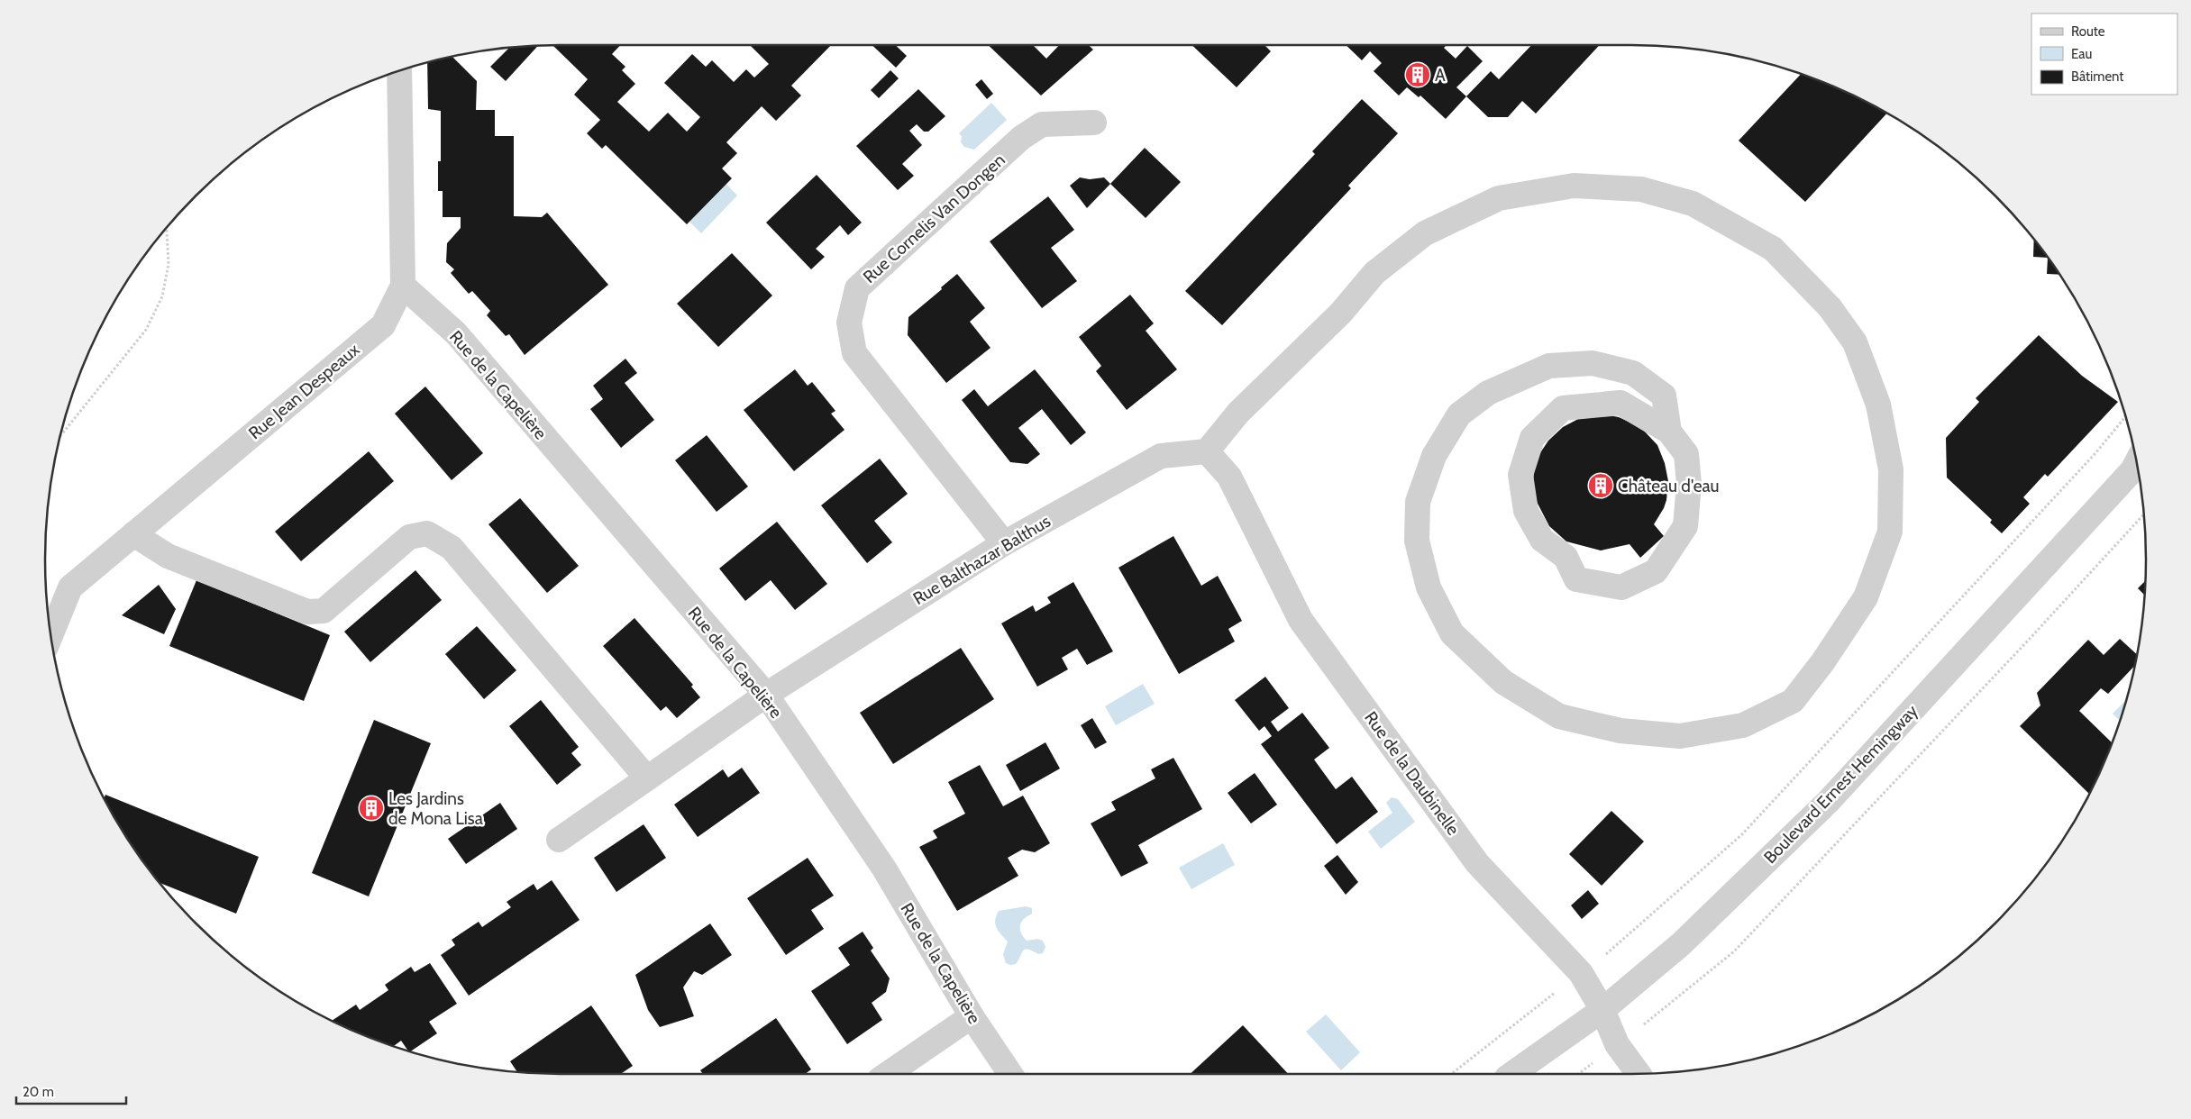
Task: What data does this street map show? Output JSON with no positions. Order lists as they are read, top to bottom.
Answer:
{
  "streets": {
    "street": [
      "Rue Cornelis Van Dongen",
      "Rue de la Capelière",
      "Rue Jean Despeaux",
      "Rue Balthazar Balthus",
      "Rue de la Daubinelle",
      "Boulevard Ernest Hemingway"
    ]
  },
  "crossings": [
    ["Rue Cornelis Van Dongen", "Rue Balthazar Balthus"],
    ["Rue de la Capelière", "Rue Jean Despeaux"],
    ["Rue de la Capelière", "Rue Balthazar Balthus"],
    ["Rue Balthazar Balthus", "Rue de la Daubinelle"],
    ["Rue de la Daubinelle", "Boulevard Ernest Hemingway"]
  ],
  "places": {
    "building": ["A", "Château d'eau", "Les Jardins de Mona Lisa"]
  },
  "legend": ["Route", "Eau", "Bâtiment"],
  "scale_bar": "20 m"
}
